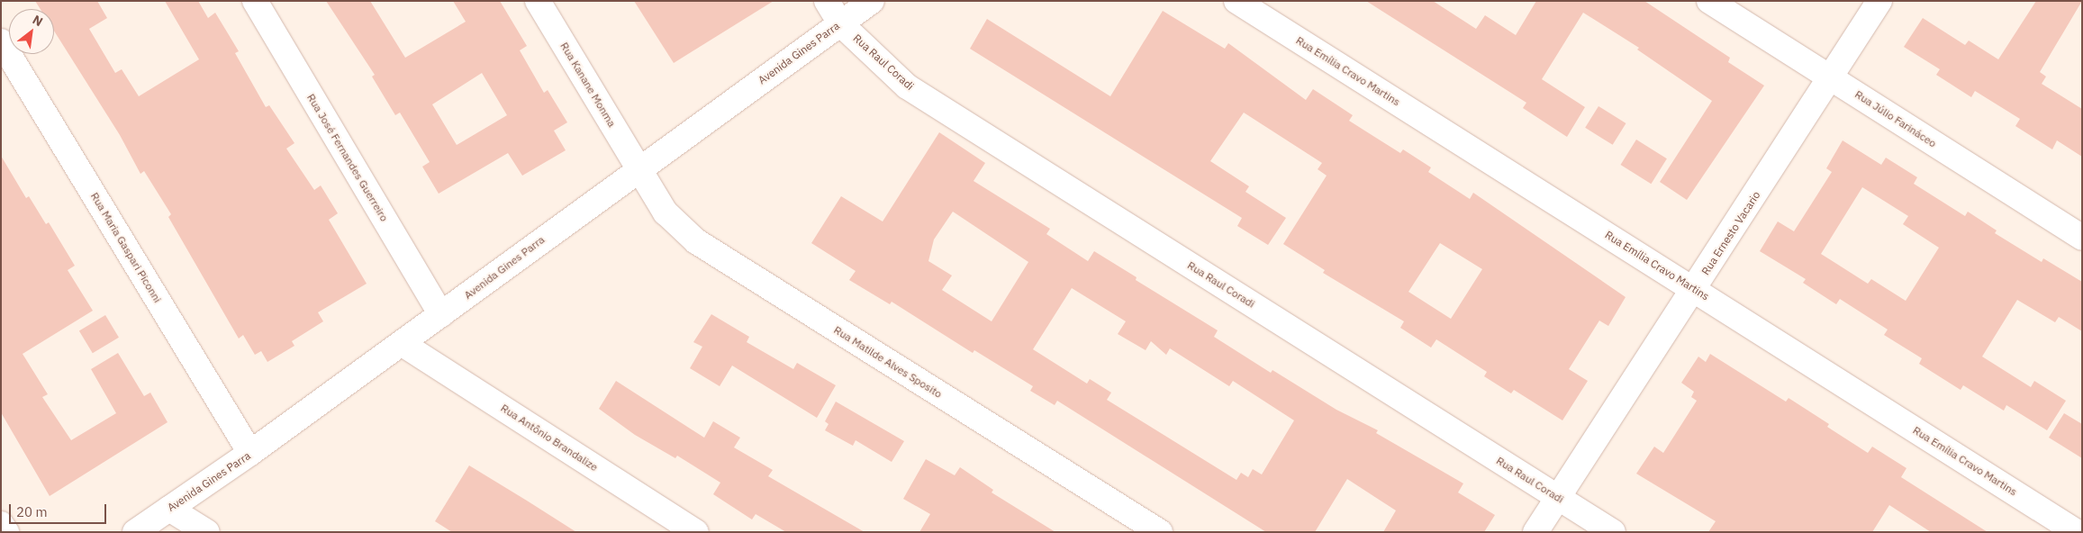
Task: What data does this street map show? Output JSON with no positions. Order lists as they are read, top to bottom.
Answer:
{
  "streets": {
    "street": [
      "Avenida Gines Parra",
      "Rua Raul Coradi",
      "Rua Emília Cravo Martins",
      "Rua Kanane Monma",
      "Rua Júlio Farináceo",
      "Rua José Fernandes Guerreiro",
      "Rua Ernesto Vacario",
      "Rua Maria Gaspari Piconni",
      "Rua Matilde Alves Sposito",
      "Rua Antônio Brandalize"
    ]
  },
  "crossings": [
    ["Avenida Gines Parra", "Rua Raul Coradi"],
    ["Avenida Gines Parra", "Rua Kanane Monma"],
    ["Avenida Gines Parra", "Rua José Fernandes Guerreiro"],
    ["Avenida Gines Parra", "Rua Maria Gaspari Piconni"],
    ["Avenida Gines Parra", "Rua Matilde Alves Sposito"],
    ["Avenida Gines Parra", "Rua Antônio Brandalize"],
    ["Rua Raul Coradi", "Rua Ernesto Vacario"],
    ["Rua Emília Cravo Martins", "Rua Ernesto Vacario"],
    ["Rua Kanane Monma", "Rua Matilde Alves Sposito"],
    ["Rua Júlio Farináceo", "Rua Ernesto Vacario"]
  ],
  "scale_bar": "20 m",
  "north": "top right"
}
